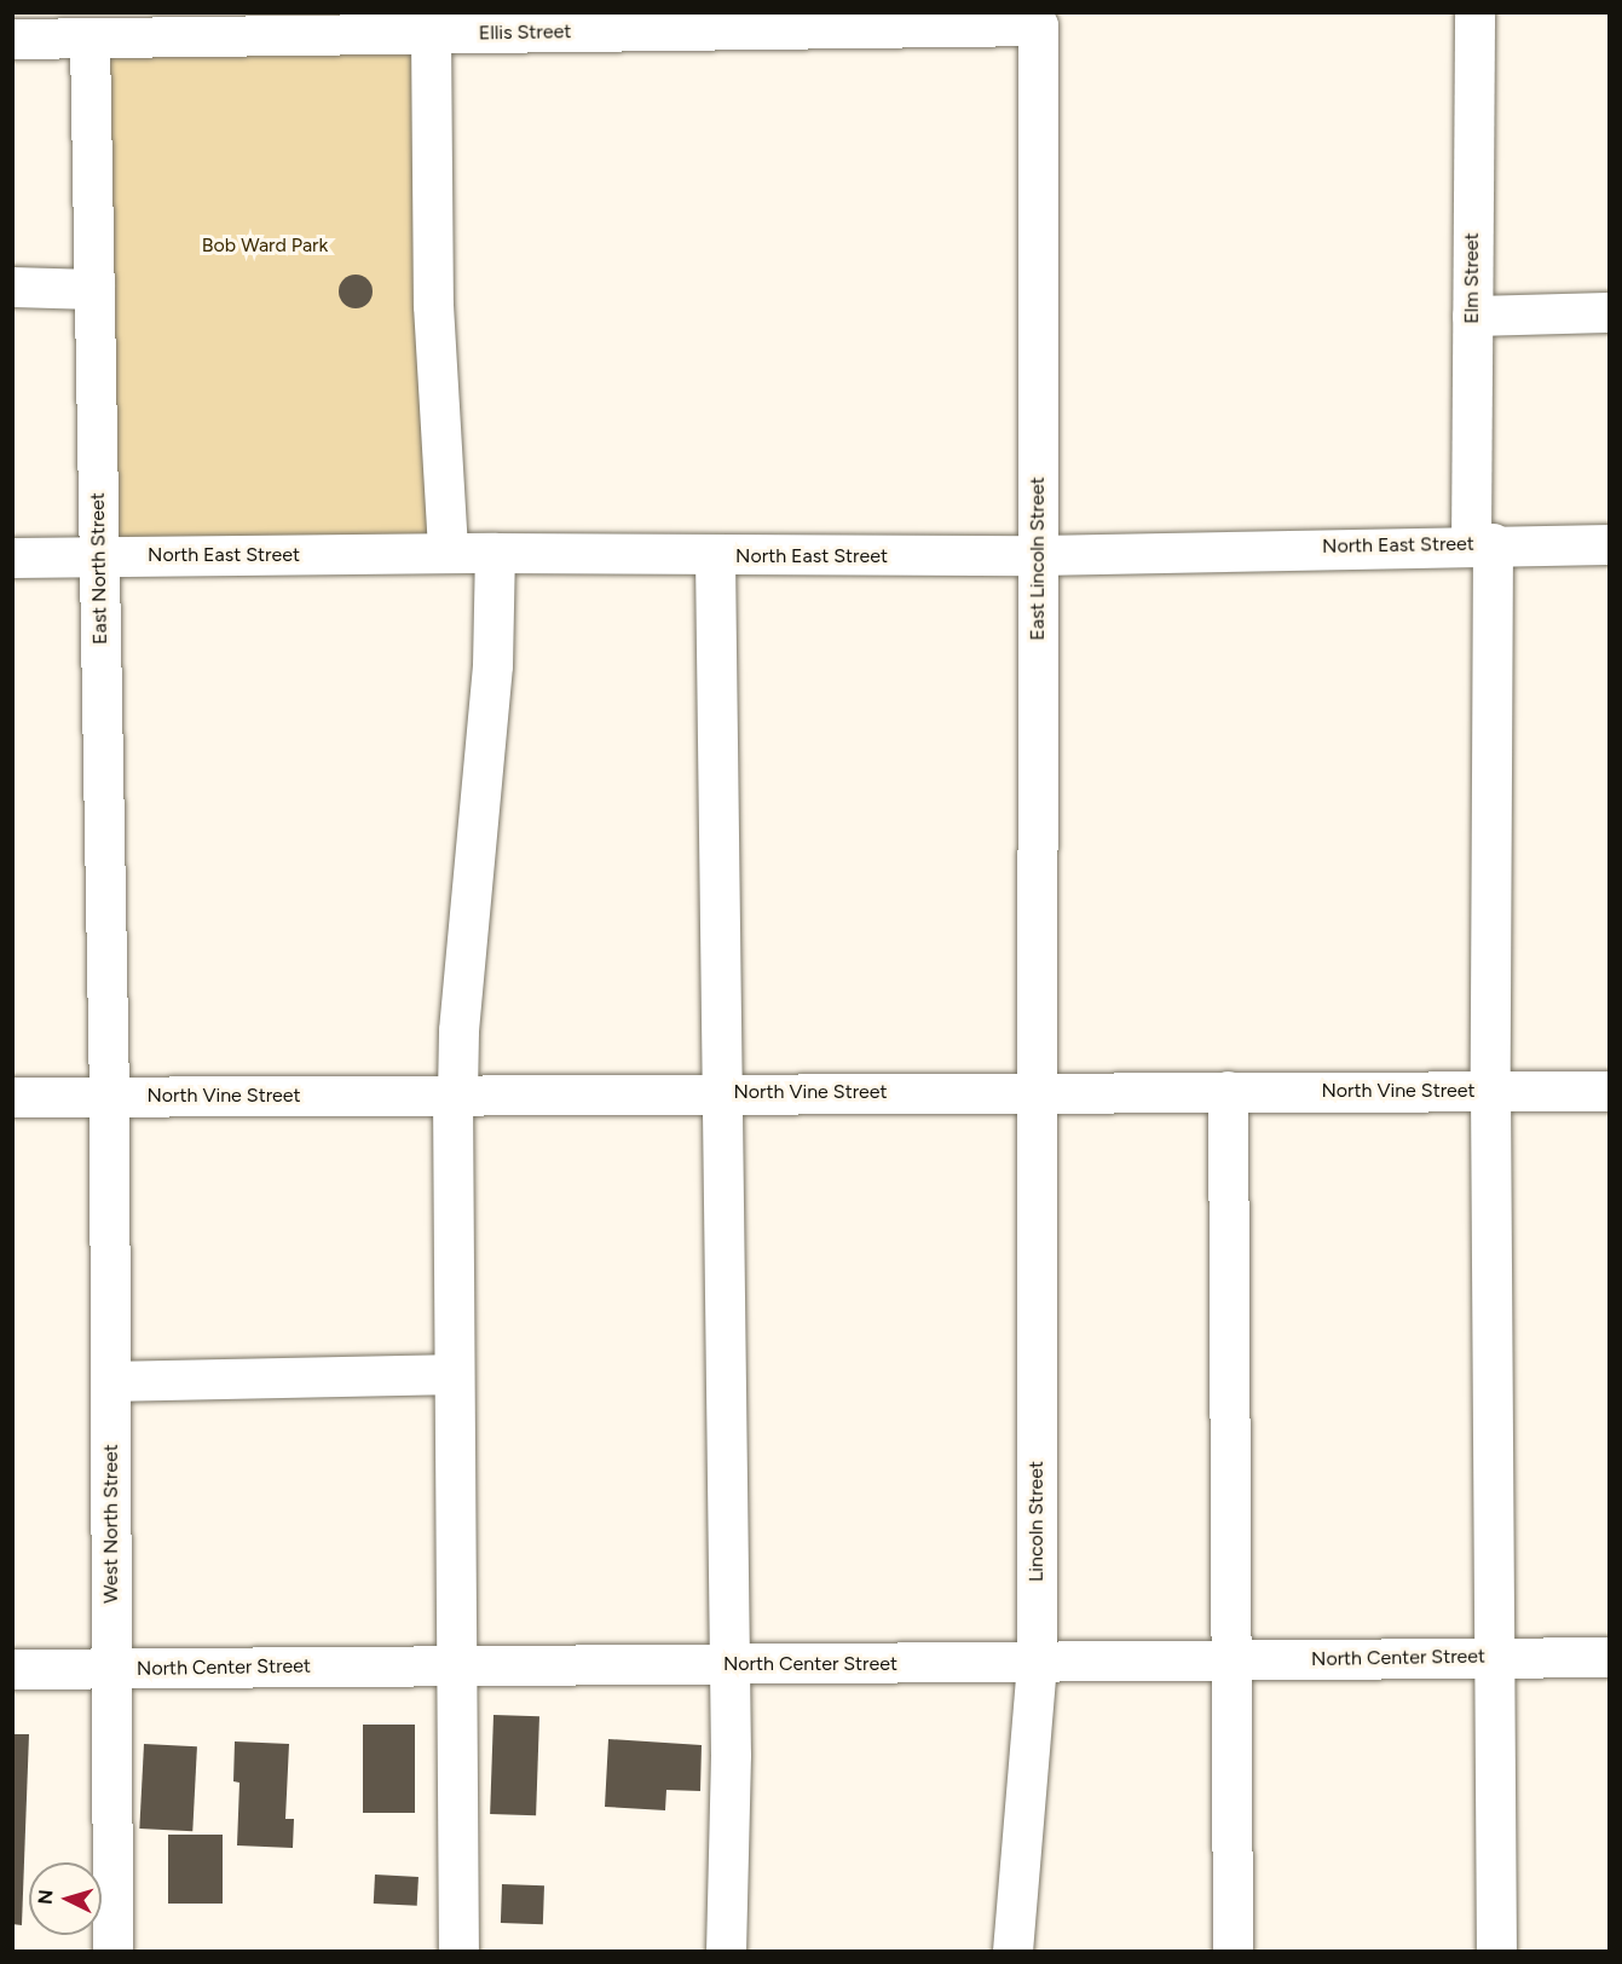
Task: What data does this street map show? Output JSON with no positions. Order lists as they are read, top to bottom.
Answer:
{
  "streets": {
    "street": [
      "Ellis Street",
      "Elm Street",
      "North East Street",
      "East Lincoln Street",
      "East North Street",
      "North Vine Street",
      "Lincoln Street",
      "West North Street",
      "North Center Street"
    ]
  },
  "crossings": [
    ["Ellis Street", "East Lincoln Street"],
    ["Ellis Street", "East North Street"],
    ["Elm Street", "North East Street"],
    ["Elm Street", "North Vine Street"],
    ["Elm Street", "North Center Street"],
    ["North East Street", "East Lincoln Street"],
    ["North East Street", "East North Street"],
    ["East Lincoln Street", "North Vine Street"],
    ["East Lincoln Street", "Lincoln Street"],
    ["East North Street", "North Vine Street"],
    ["East North Street", "West North Street"],
    ["North Vine Street", "Lincoln Street"],
    ["North Vine Street", "West North Street"],
    ["Lincoln Street", "North Center Street"],
    ["West North Street", "North Center Street"]
  ],
  "parks": ["Bob Ward Park"],
  "north": "left"
}
